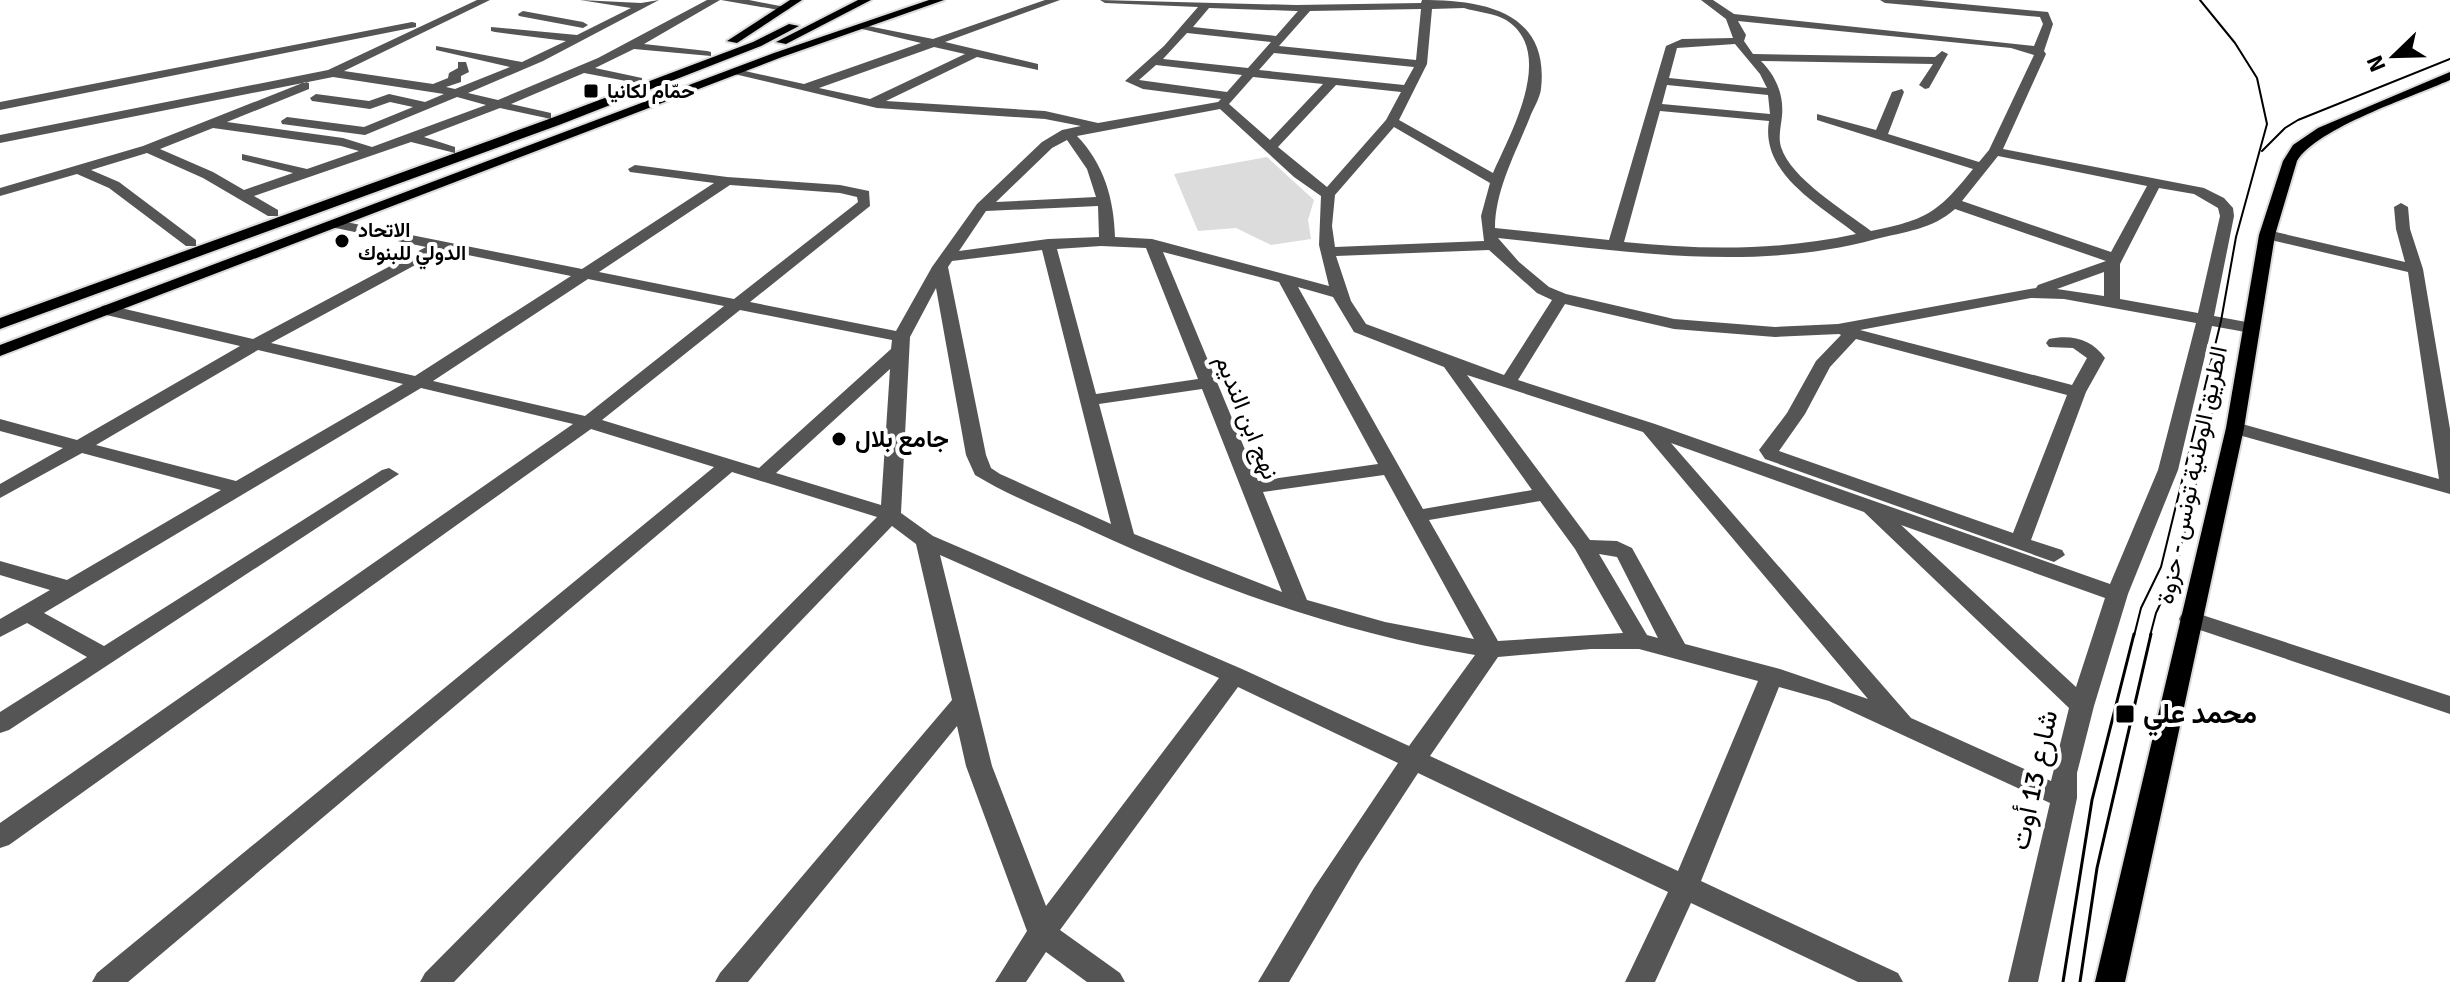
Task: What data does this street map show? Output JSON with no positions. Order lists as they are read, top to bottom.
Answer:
{
  "streets": {
    "main road": ["الطريق الوطنية تونس - حزوة"],
    "street": ["نهج ابن النديم", "شارع 13 أوت"]
  },
  "places": {
    "transit": ["حمّام لكانيا", "محمد علي"],
    "other": ["الاتحاد الدولي للبنوك", "جامع بلال"]
  },
  "north": "bottom left"
}
